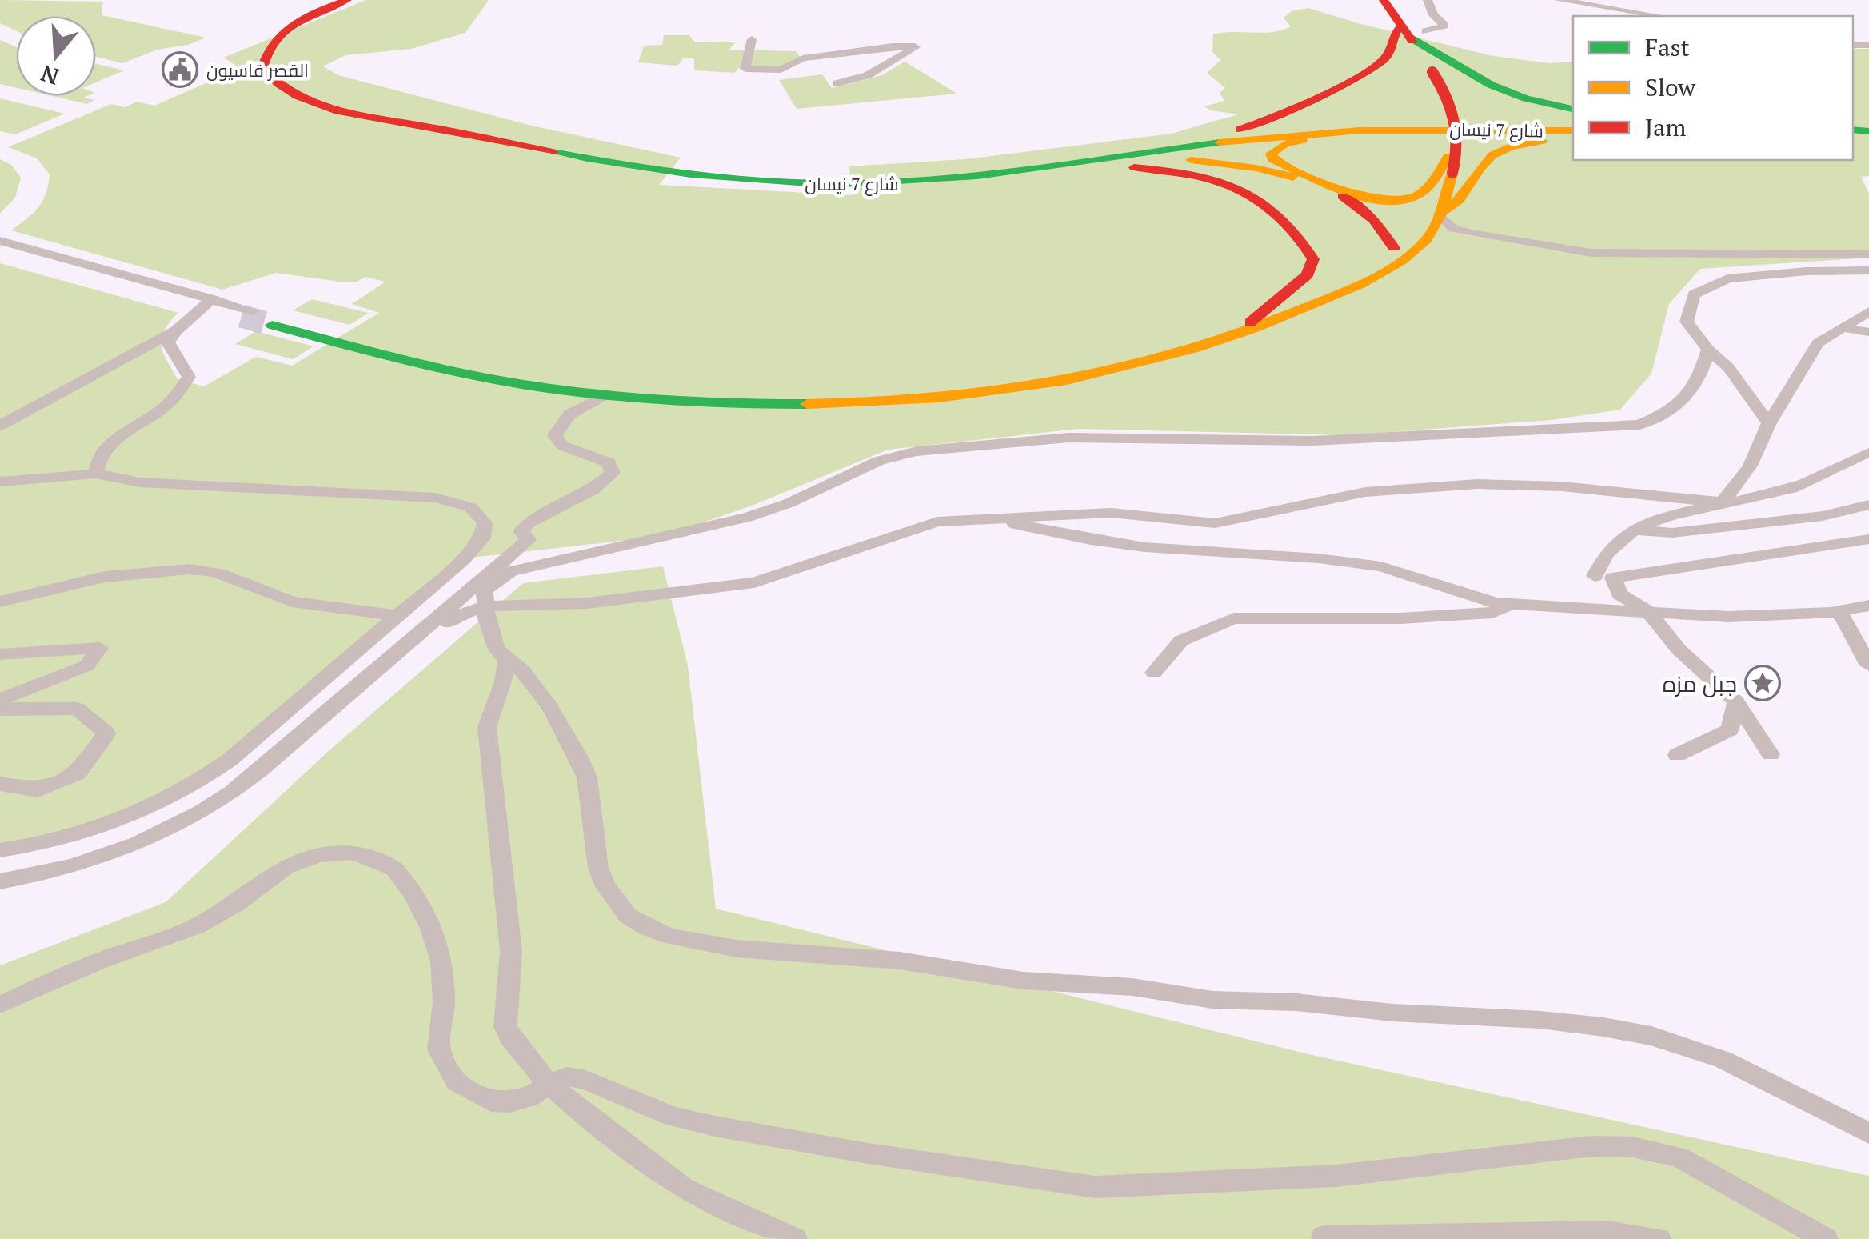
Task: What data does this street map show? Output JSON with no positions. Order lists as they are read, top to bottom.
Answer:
{
  "streets": {
    "main road": ["شارع 7 نيسان"]
  },
  "places": {
    "public building": ["القصر قاسيون"],
    "place": ["جبل مزه"]
  },
  "legend": ["Fast", "Slow", "Jam"],
  "north": "bottom"
}
